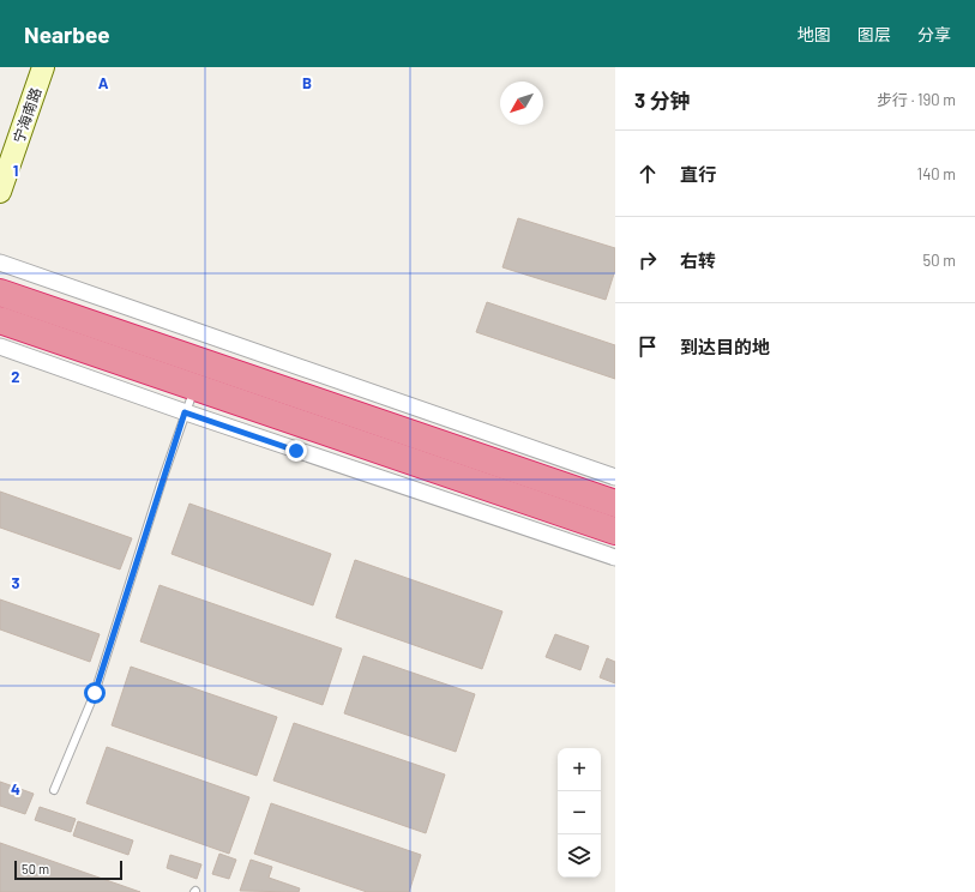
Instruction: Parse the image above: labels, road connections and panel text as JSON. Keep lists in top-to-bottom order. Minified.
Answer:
{"streets":{"street":["宁海南路"]},"scale_bar":"50 m","north":"bottom left","page":{"header":"Nearbee","nav":["地图","图层","分享"],"heading":["3 分钟","步行 · 190 m"],"list":[["直行","140 m"],["右转","50 m"],"到达目的地"],"map_buttons":["+","−"],"scale":"50 m"},"grid":{"columns":["A","B"],"rows":["1","2","3","4"]}}
